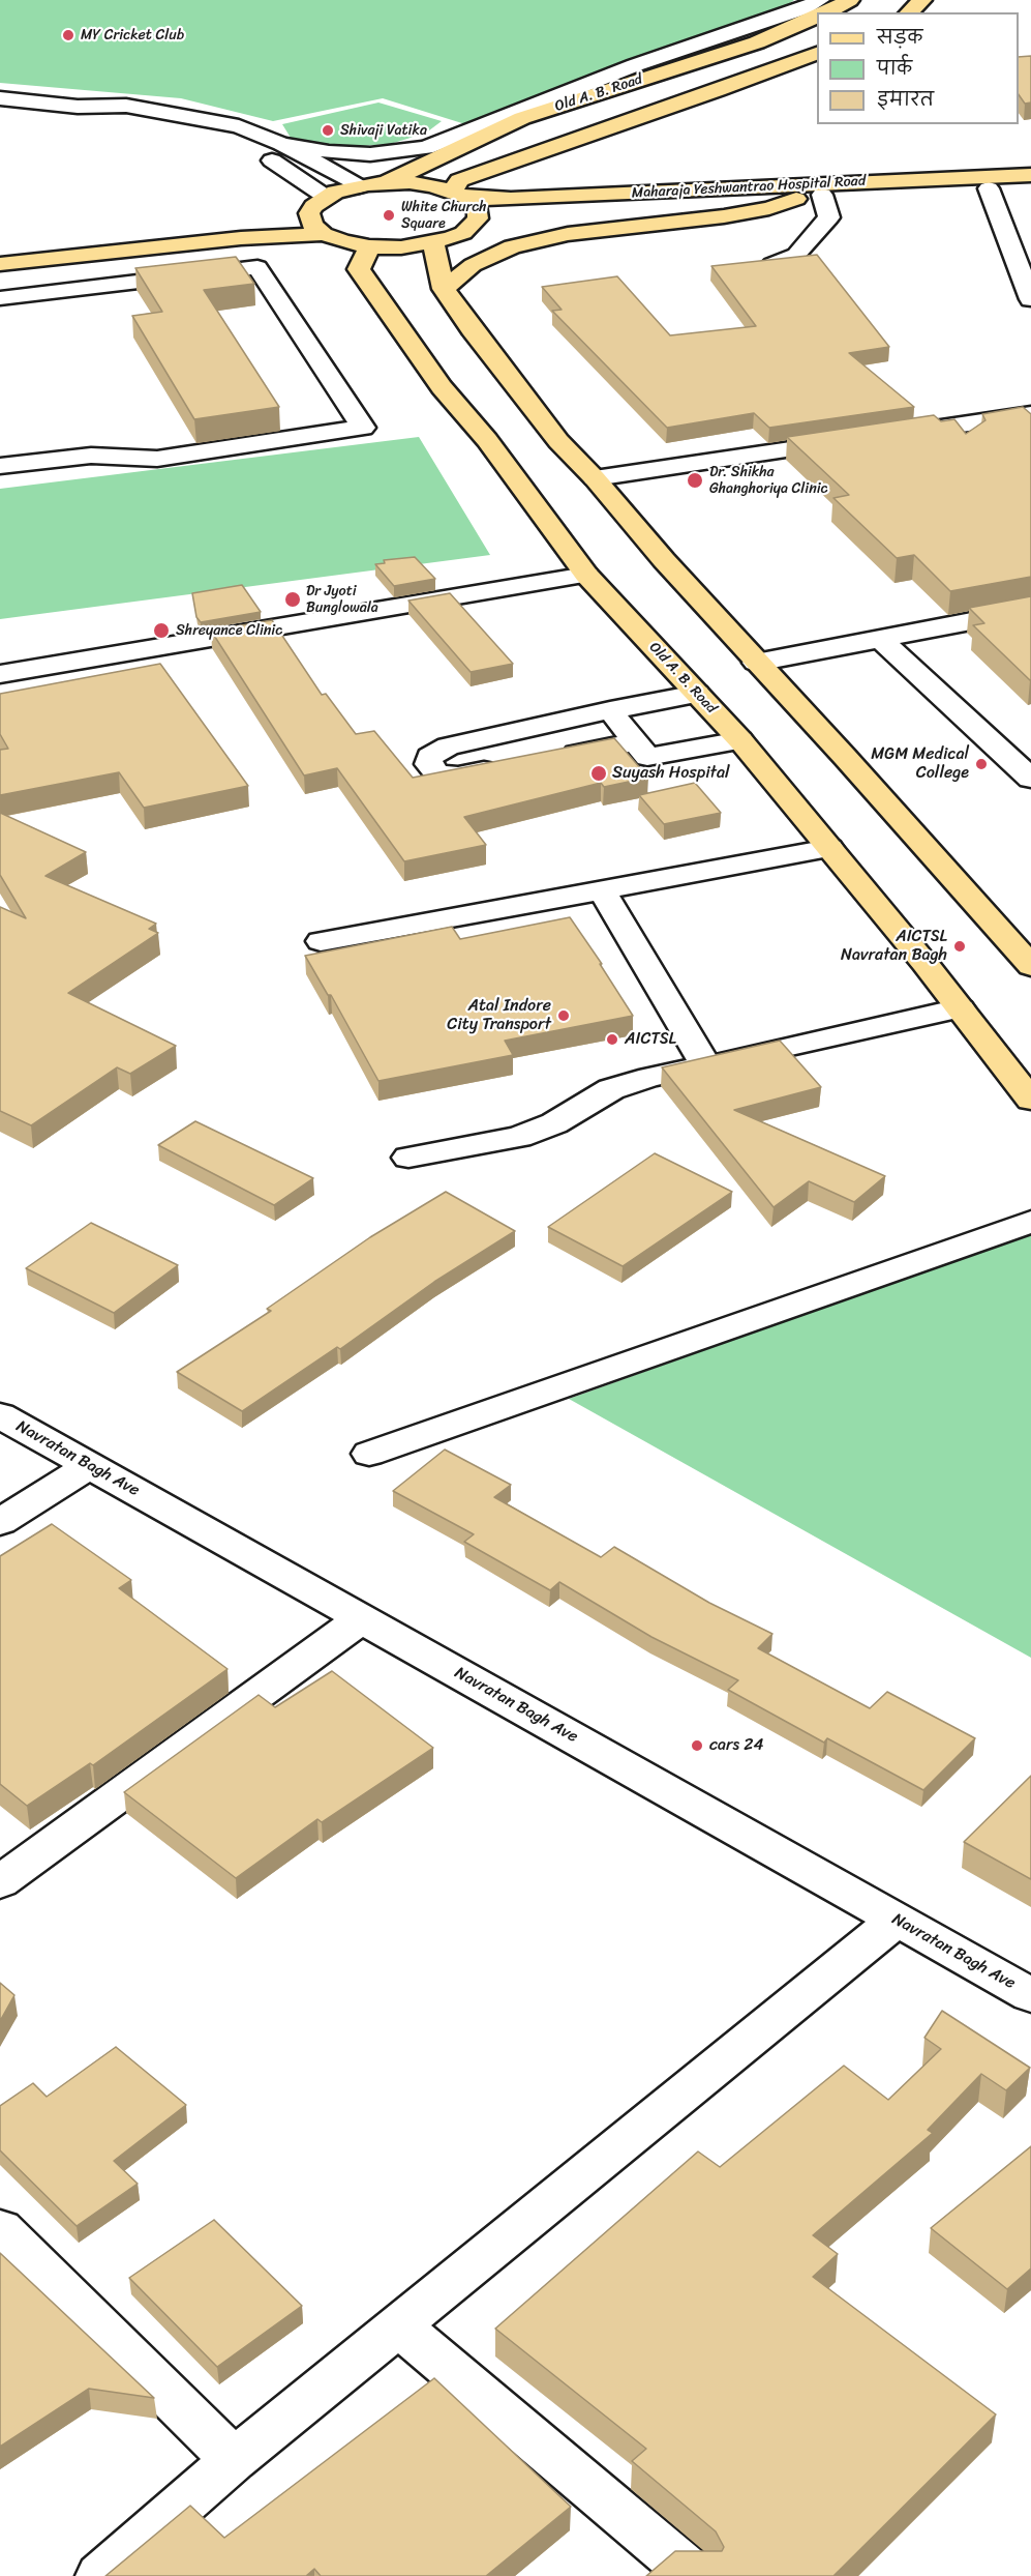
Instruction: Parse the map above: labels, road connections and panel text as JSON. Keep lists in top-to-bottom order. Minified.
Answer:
{"streets":{"main road":["Old A. B. Road","Maharaja Yeshwantrao Hospital Road"],"street":["Navratan Bagh Ave"]},"crossings":[["Old A. B. Road","Maharaja Yeshwantrao Hospital Road"]],"places":["MY Cricket Club","Shivaji Vatika","White Church Square","Dr. Shikha Ghanghoriya Clinic","Dr Jyoti Bunglowala","Shreyance Clinic","MGM Medical College","Suyash Hospital","AICTSL Navratan Bagh","Atal Indore City Transport","AICTSL","cars 24"],"legend":["सड़क","पार्क","इमारत"]}
